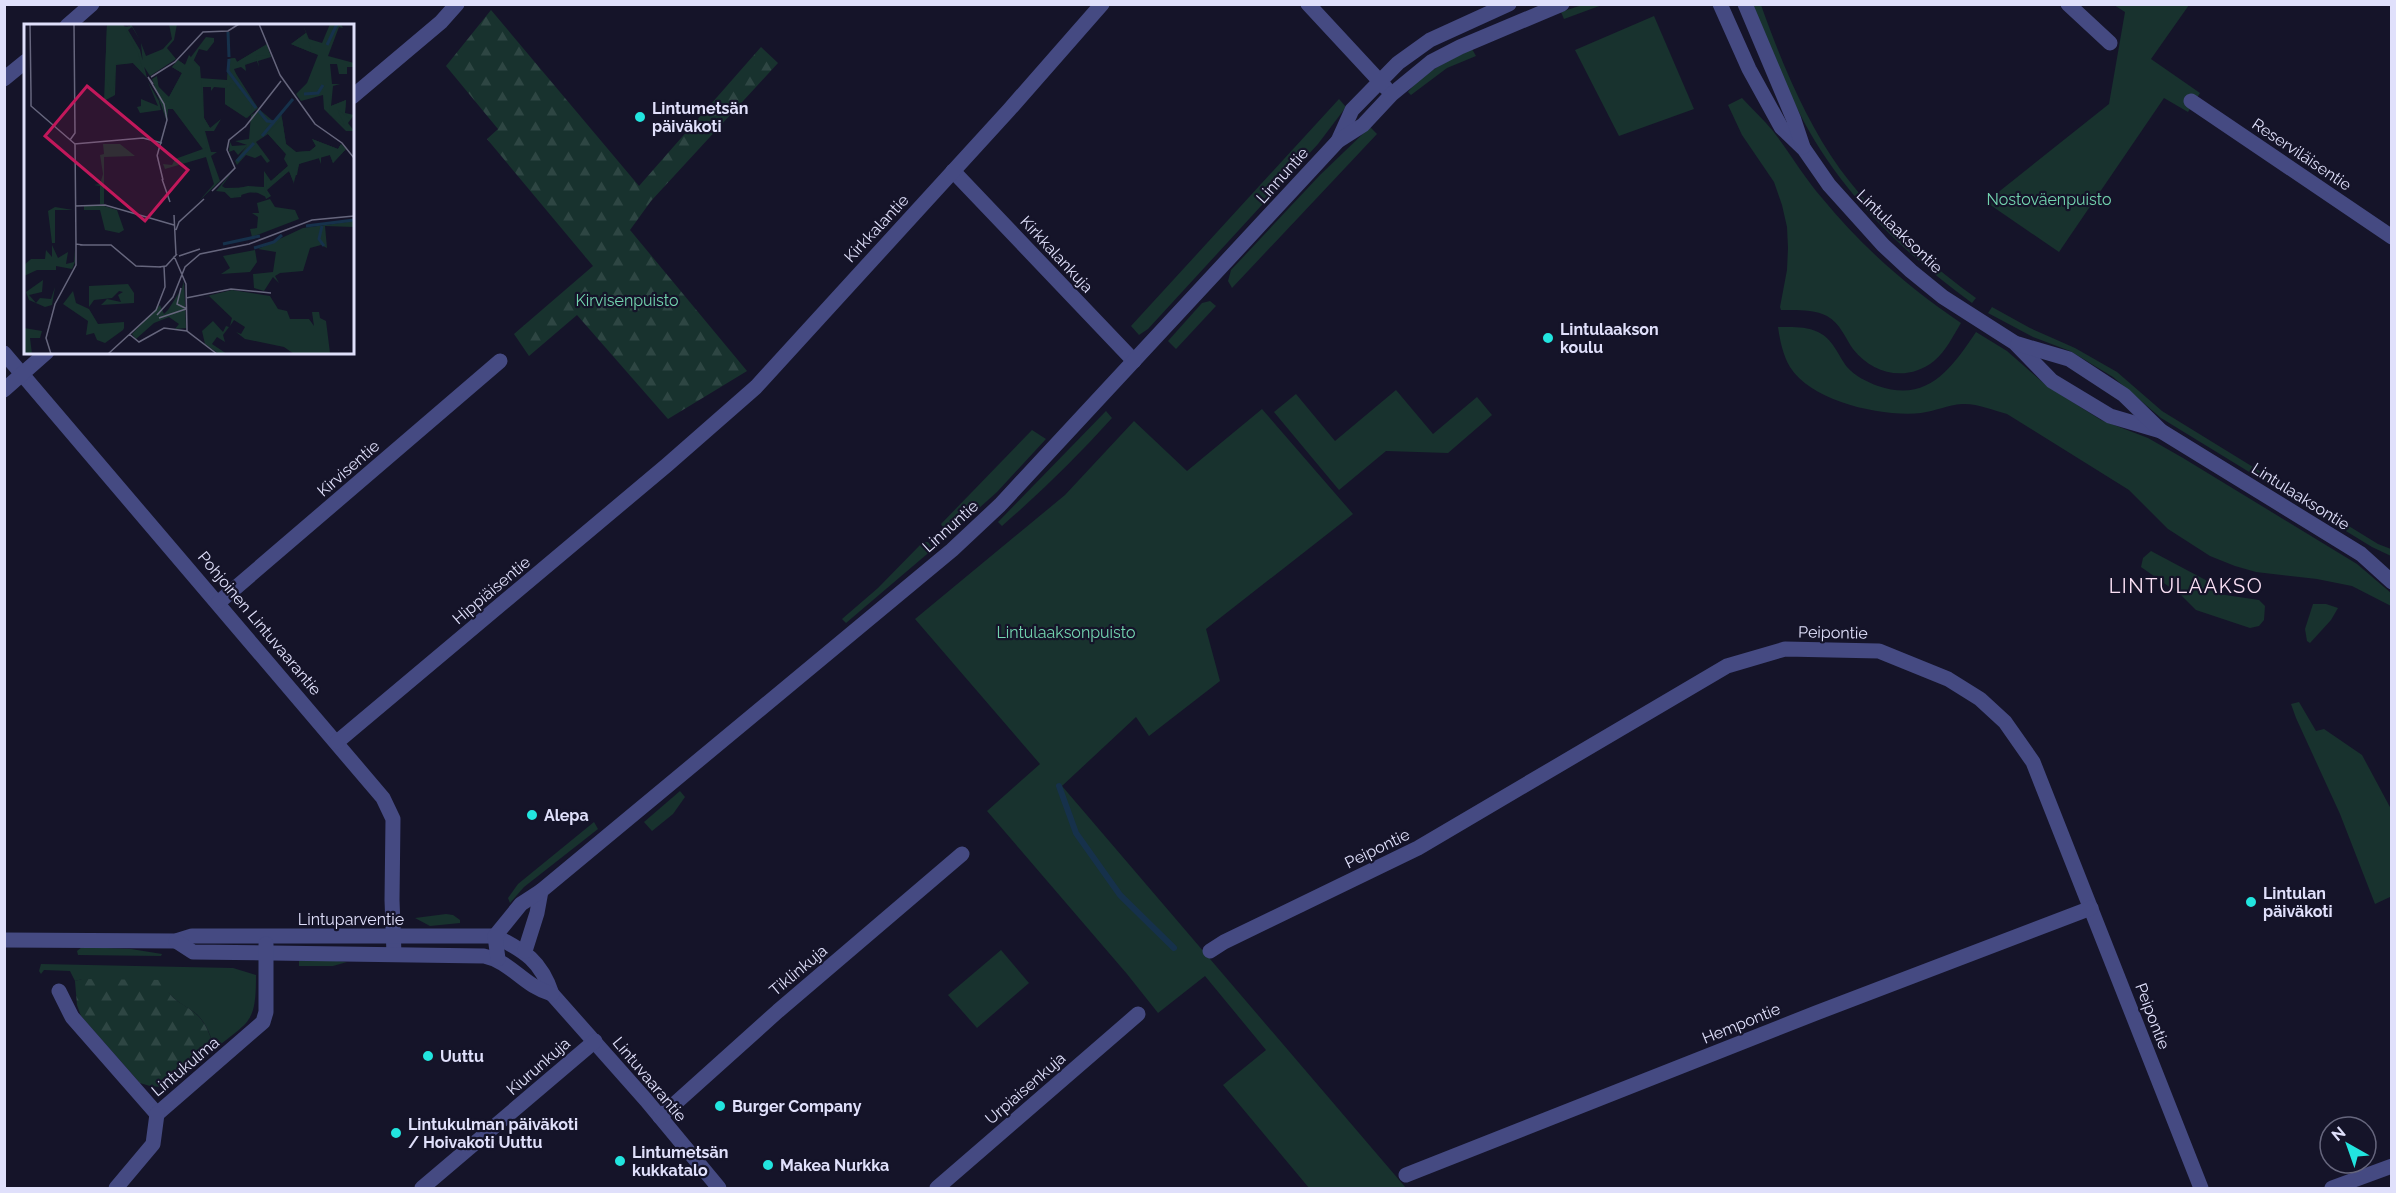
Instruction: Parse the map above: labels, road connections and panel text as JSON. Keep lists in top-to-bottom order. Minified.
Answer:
{"streets":{"street":["Reserviläisentie","Linnuntie","Kirkkalantie","Lintulaaksontie","Kirkkalankuja","Kirvisentie","Hippiäisentie","Pohjoinen Lintuvaarantie","Peipontie","Lintuparventie","Tiklinkuja","Hempontie","Lintukulma","Kiurunkuja","Lintuvaarantie","Urpiaisenkuja"]},"crossings":[["Linnuntie","Kirkkalankuja"],["Linnuntie","Lintuparventie"],["Kirkkalantie","Kirkkalankuja"],["Kirkkalantie","Hippiäisentie"],["Kirvisentie","Pohjoinen Lintuvaarantie"],["Hippiäisentie","Pohjoinen Lintuvaarantie"],["Pohjoinen Lintuvaarantie","Lintuparventie"],["Peipontie","Hempontie"],["Lintuparventie","Lintukulma"],["Lintuparventie","Lintuvaarantie"],["Tiklinkuja","Lintuvaarantie"],["Kiurunkuja","Lintuvaarantie"]],"districts":["LINTULAAKSO"],"parks":["Nostoväenpuisto","Kirvisenpuisto","Lintulaaksonpuisto"],"places":["Lintumetsän päiväkoti","Lintulaakson koulu","Alepa","Lintulan päiväkoti","Uuttu","Burger Company","Lintukulman päiväkoti / Hoivakoti Uuttu","Lintumetsän kukkatalo","Makea Nurkka"],"north":"top left"}
